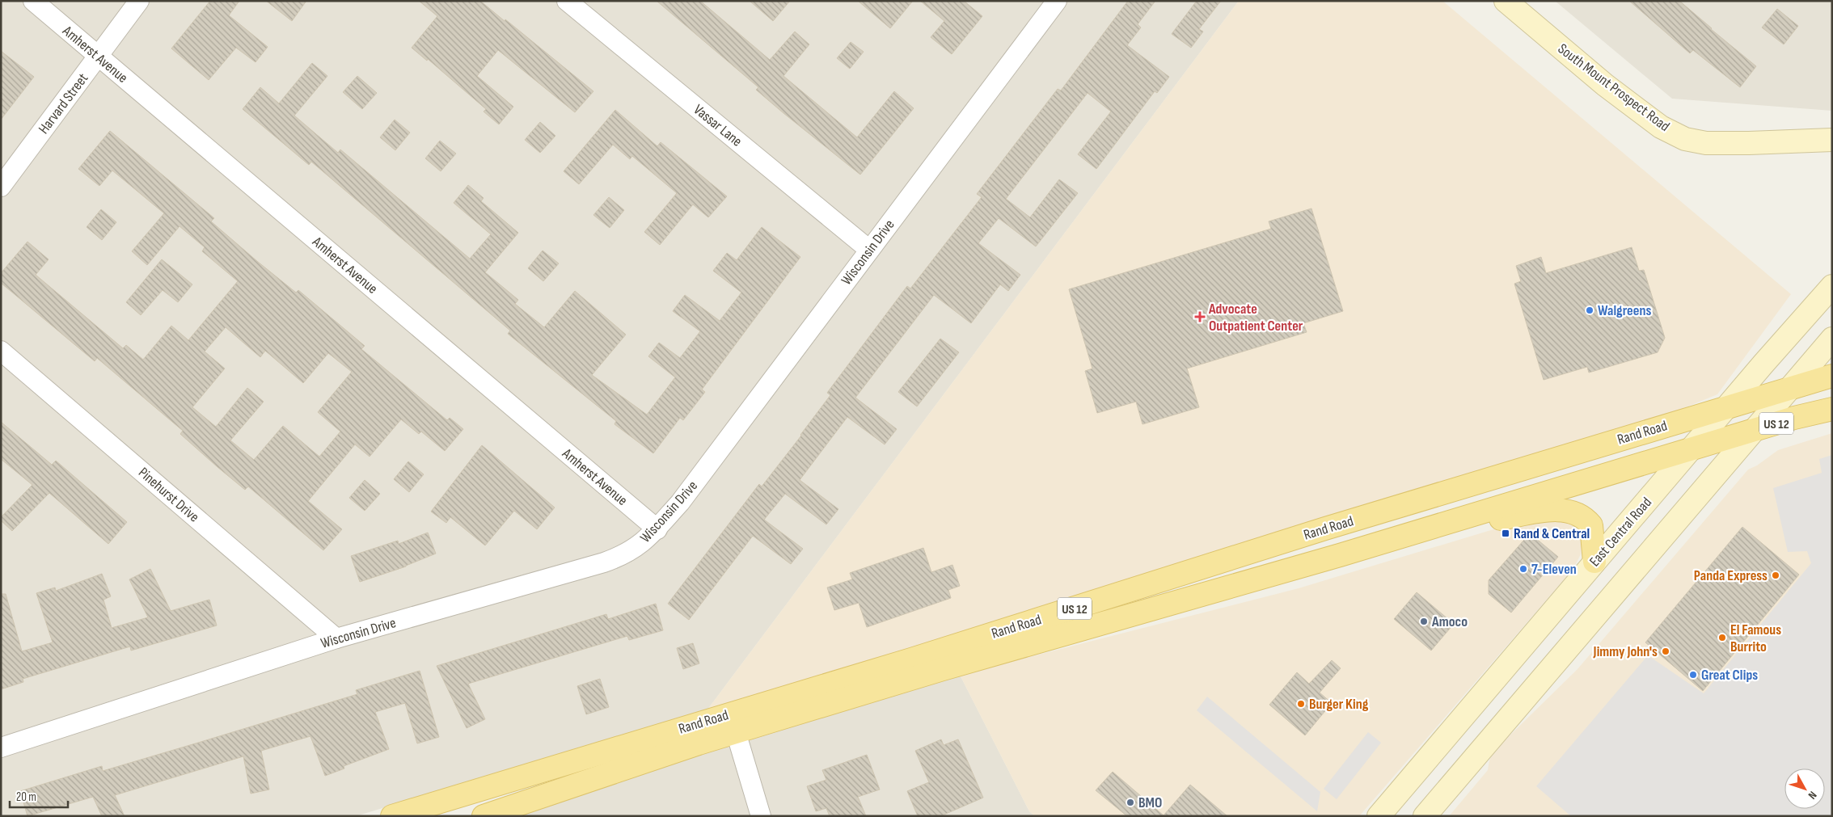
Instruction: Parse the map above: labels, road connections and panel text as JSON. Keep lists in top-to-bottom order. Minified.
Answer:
{"streets":{"main road":["South Mount Prospect Road","US 12","Rand Road","East Central Road"],"street":["Amherst Avenue","Harvard Street","Vassar Lane","Wisconsin Drive","Pinehurst Drive"]},"crossings":[["Amherst Avenue","Harvard Street"],["Amherst Avenue","Wisconsin Drive"],["Vassar Lane","Wisconsin Drive"],["Wisconsin Drive","Pinehurst Drive"],["US 12","Rand Road"],["Rand Road","East Central Road"]],"places":{"other":["Walgreens","7-Eleven","Panda Express","Amoco","El Famous Burrito","Jimmy John's","Great Clips","Burger King","BMO"],"health":["Advocate Outpatient Center"],"transit":["Rand & Central"]},"scale_bar":"20 m","north":"bottom right"}
